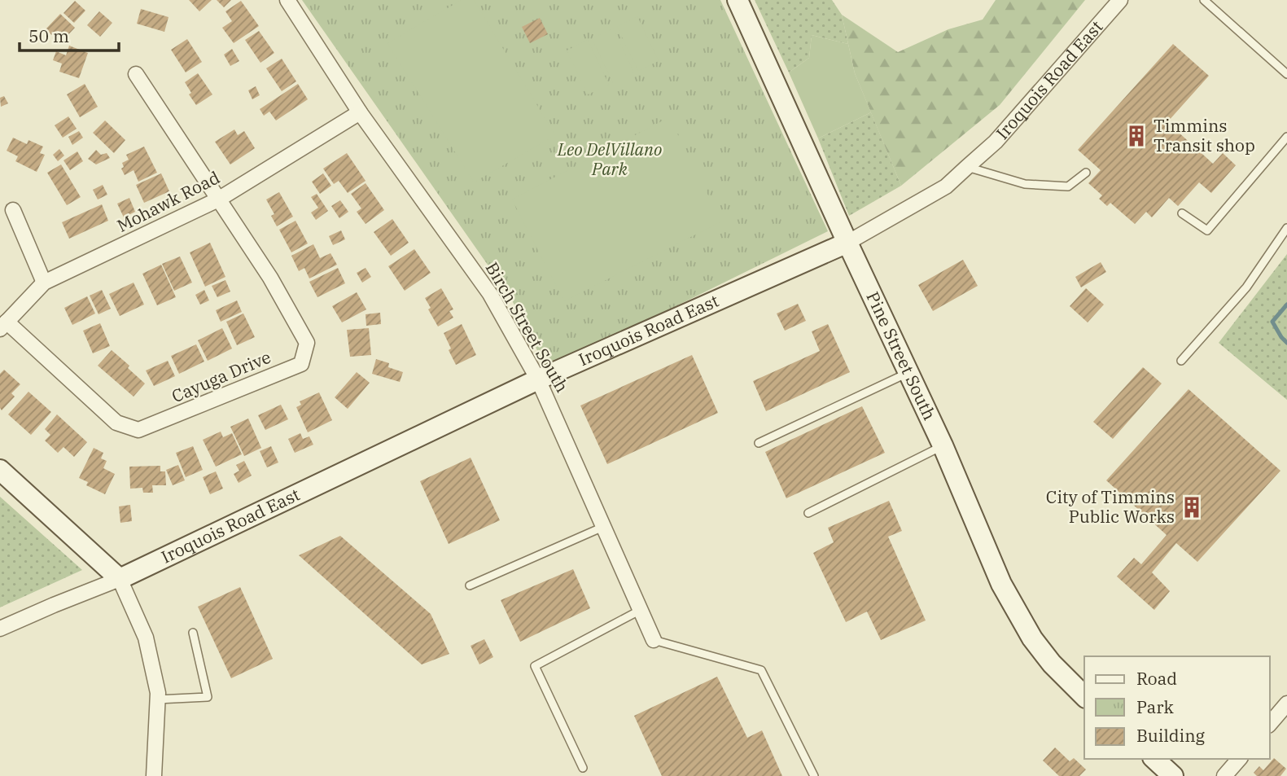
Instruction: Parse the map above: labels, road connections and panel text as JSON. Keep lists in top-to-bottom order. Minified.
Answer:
{"streets":{"street":["Iroquois Road East","Mohawk Road","Birch Street South","Pine Street South","Cayuga Drive"]},"crossings":[["Iroquois Road East","Birch Street South"],["Iroquois Road East","Pine Street South"],["Mohawk Road","Birch Street South"],["Mohawk Road","Cayuga Drive"]],"parks":["Leo DelVillano Park"],"places":{"building":["Timmins Transit shop","City of Timmins Public Works"]},"legend":["Road","Park","Building"],"scale_bar":"50 m"}
